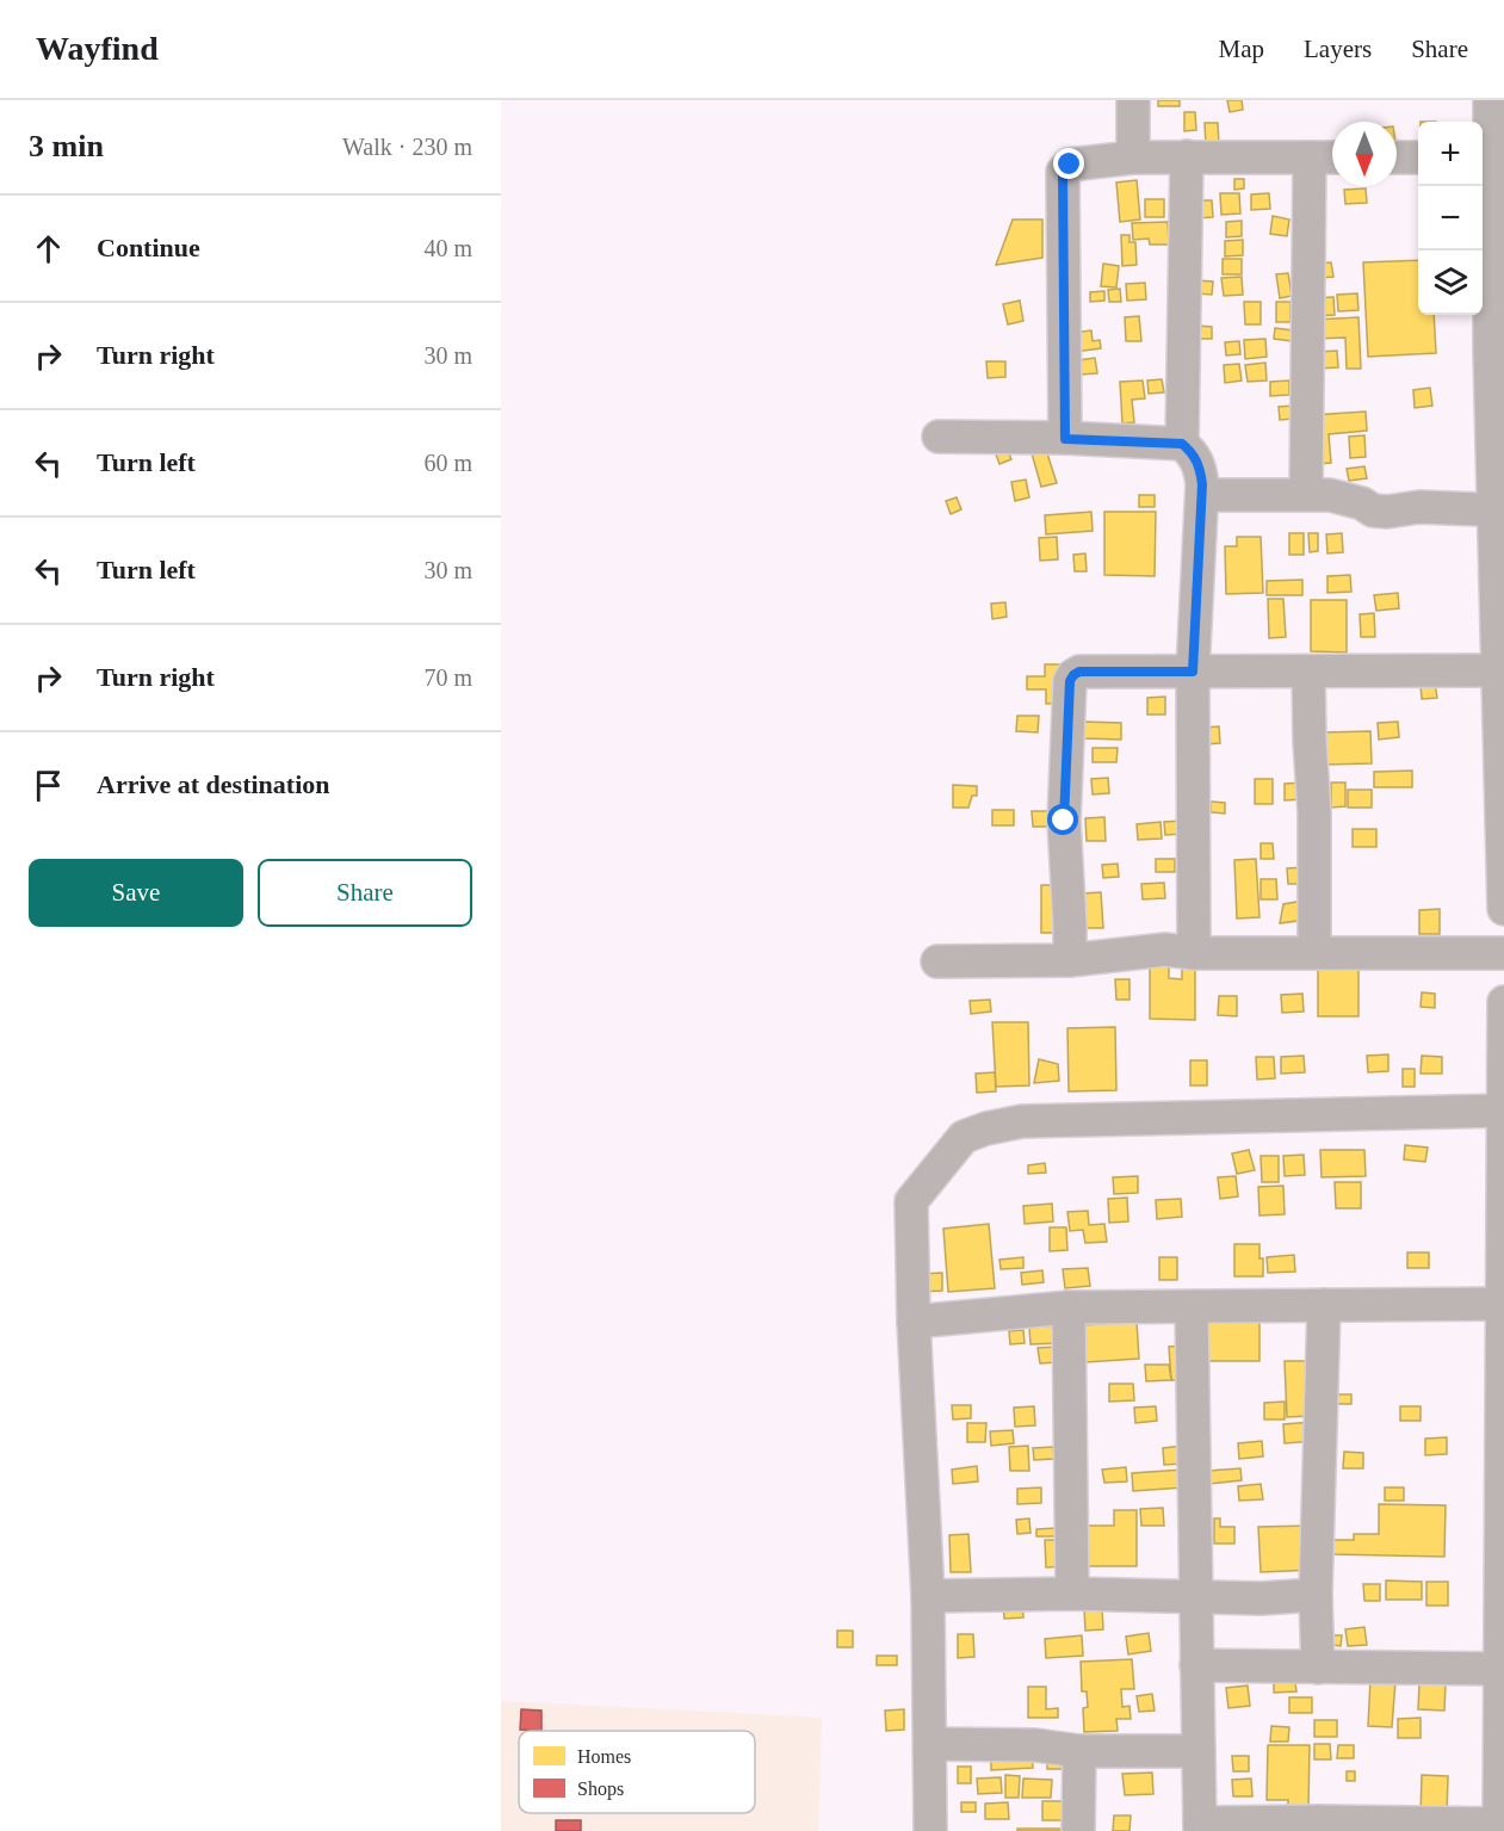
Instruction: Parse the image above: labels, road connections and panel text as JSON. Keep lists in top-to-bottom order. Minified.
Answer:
{"legend":["Homes","Shops"],"north":"bottom","page":{"header":"Wayfind","nav":["Map","Layers","Share"],"heading":["3 min","Walk · 230 m"],"map_buttons":["+","−"],"list":[["Continue","40 m"],["Turn right","30 m"],["Turn left","60 m"],["Turn left","30 m"],["Turn right","70 m"],"Arrive at destination"],"buttons":["Save","Share"]}}
